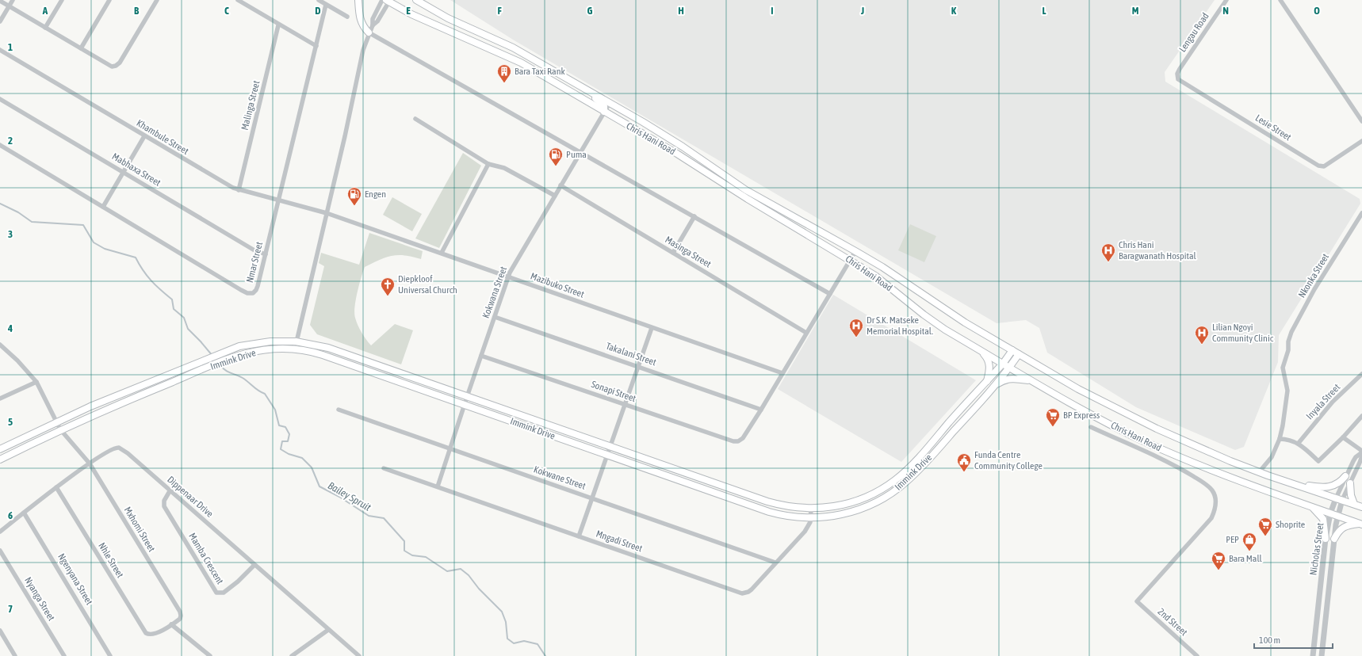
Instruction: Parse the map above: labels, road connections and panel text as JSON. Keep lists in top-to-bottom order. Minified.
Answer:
{"streets":{"main road":["Chris Hani Road","Immink Drive"],"street":["Lengau Road","Malinga Street","Lesie Street","Khambule Street","Mabhaxa Street","Masinga Street","Nmar Street","Nkonka Street","Mazibuko Street","Kokwana Street","Takalani Street","Sonapi Street","Inyala Street","Kokwane Street","Dippenaar Drive","Mxhomi Street","Mngadi Street","Nicholas Street","Mamba Crescent","Nhle Street","Ngenyana Street","Nyanga Street","2nd Street"]},"crossings":[["Lengau Road","Lesie Street"],["Malinga Street","Khambule Street"],["Khambule Street","Nmar Street"],["Khambule Street","Mazibuko Street"],["Chris Hani Road","Nkonka Street"],["Chris Hani Road","Kokwana Street"],["Chris Hani Road","Immink Drive"],["Chris Hani Road","Nicholas Street"],["Mabhaxa Street","Nmar Street"],["Masinga Street","Kokwana Street"],["Mazibuko Street","Kokwana Street"],["Kokwana Street","Takalani Street"],["Kokwana Street","Immink Drive"],["Kokwana Street","Sonapi Street"],["Kokwana Street","Kokwane Street"],["Kokwana Street","Mngadi Street"],["Takalani Street","Sonapi Street"],["Immink Drive","Mxhomi Street"],["Immink Drive","Mngadi Street"],["Kokwane Street","Mngadi Street"],["Dippenaar Drive","Mxhomi Street"],["Dippenaar Drive","Mamba Crescent"],["Dippenaar Drive","Nhle Street"],["Dippenaar Drive","Ngenyana Street"],["Mxhomi Street","Nhle Street"]],"water":["Bailey Spruit"],"places":{"building":["Bara Taxi Rank"],"fuel station":["Puma","Engen"],"hospital":["Chris Hani Baragwanath Hospital","Dr S.K. Matseke Memorial Hospital.","Lilian Ngoyi Community Clinic"],"church":["Diepkloof Universal Church"],"supermarket":["BP Express","Shoprite","Bara Mall"],"public building":["Funda Centre Community College"],"shop":["PEP"]},"scale_bar":"100 m","grid":{"columns":["A","B","C","D","E","F","G","H","I","J","K","L","M","N","O"],"rows":["1","2","3","4","5","6","7"]}}
